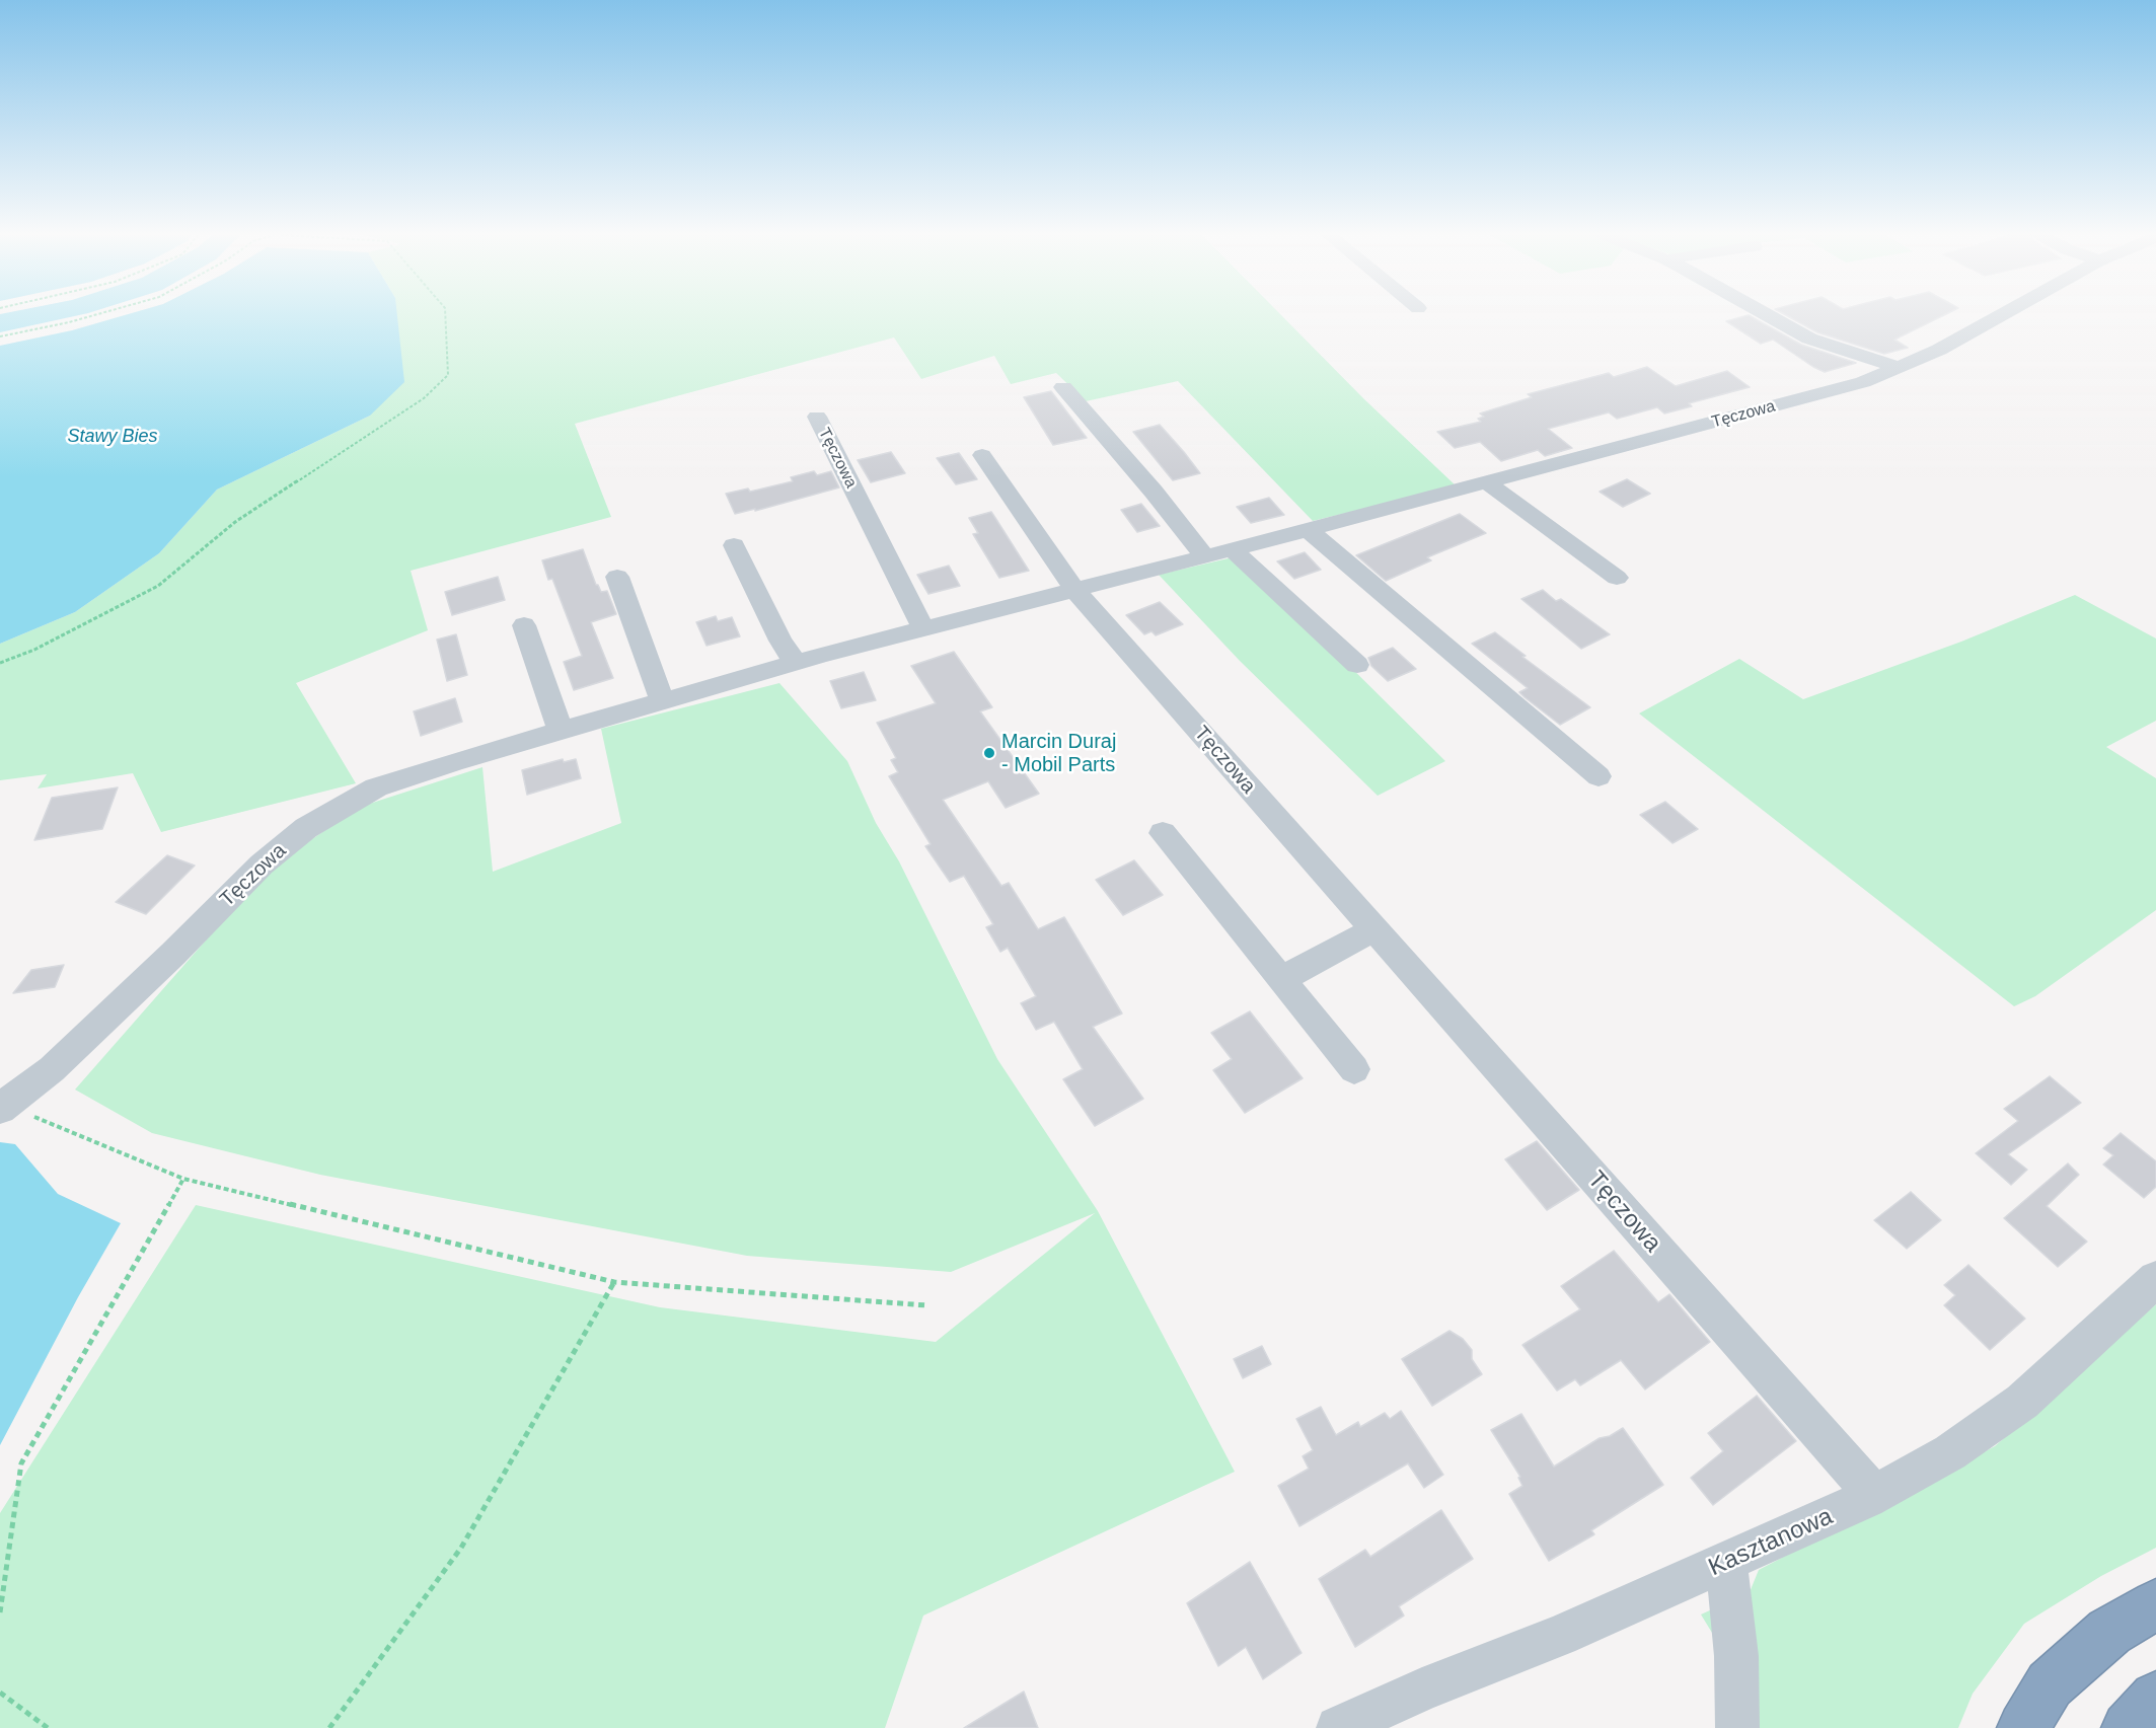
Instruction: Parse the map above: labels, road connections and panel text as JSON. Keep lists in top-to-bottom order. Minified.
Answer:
{"streets":{"street":["Tęczowa","Kasztanowa"]},"crossings":[["Tęczowa","Kasztanowa"]],"water":["Stawy Bies"],"places":["Marcin Duraj - Mobil Parts"]}
